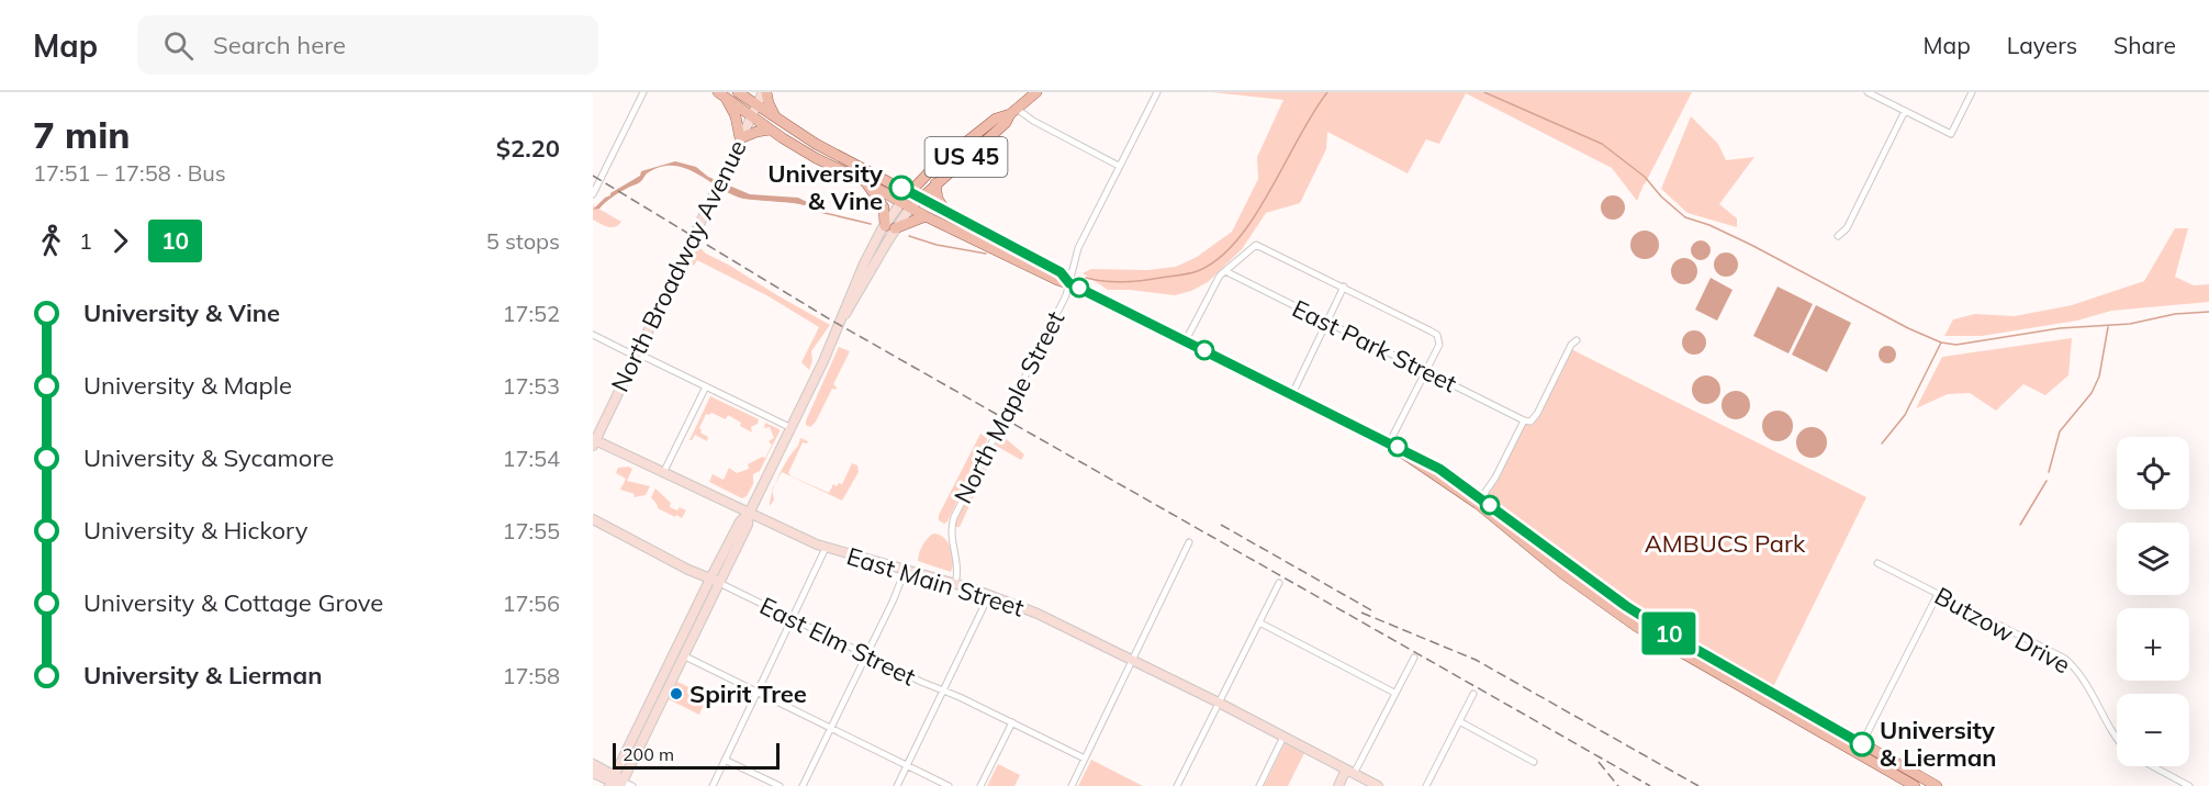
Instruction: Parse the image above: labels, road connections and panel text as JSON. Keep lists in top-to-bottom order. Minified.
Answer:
{"streets":{"main road":["US 45","North Broadway Avenue","East Main Street","East Elm Street"],"street":["East Park Street","North Maple Street","Butzow Drive"]},"crossings":[["US 45","North Broadway Avenue"],["North Broadway Avenue","East Main Street"],["North Maple Street","East Main Street"]],"parks":["AMBUCS Park"],"places":["University & Vine","Spirit Tree","University & Lierman"],"lines":["bus line 10"],"scale_bar":"200 m","page":{"header":"Map","search":"Search here","nav":["Map","Layers","Share"],"heading":["7 min","17:51 – 17:58 · Bus","$2.20"],"on_map":"10","legs":["1","10","5 stops"],"list":[{"name":"University & Vine","value":"17:52"},{"name":"University & Maple","value":"17:53"},{"name":"University & Sycamore","value":"17:54"},{"name":"University & Hickory","value":"17:55"},{"name":"University & Cottage Grove","value":"17:56"},{"name":"University & Lierman","value":"17:58"}],"map_buttons":["+","−"],"scale":"200 m"}}
